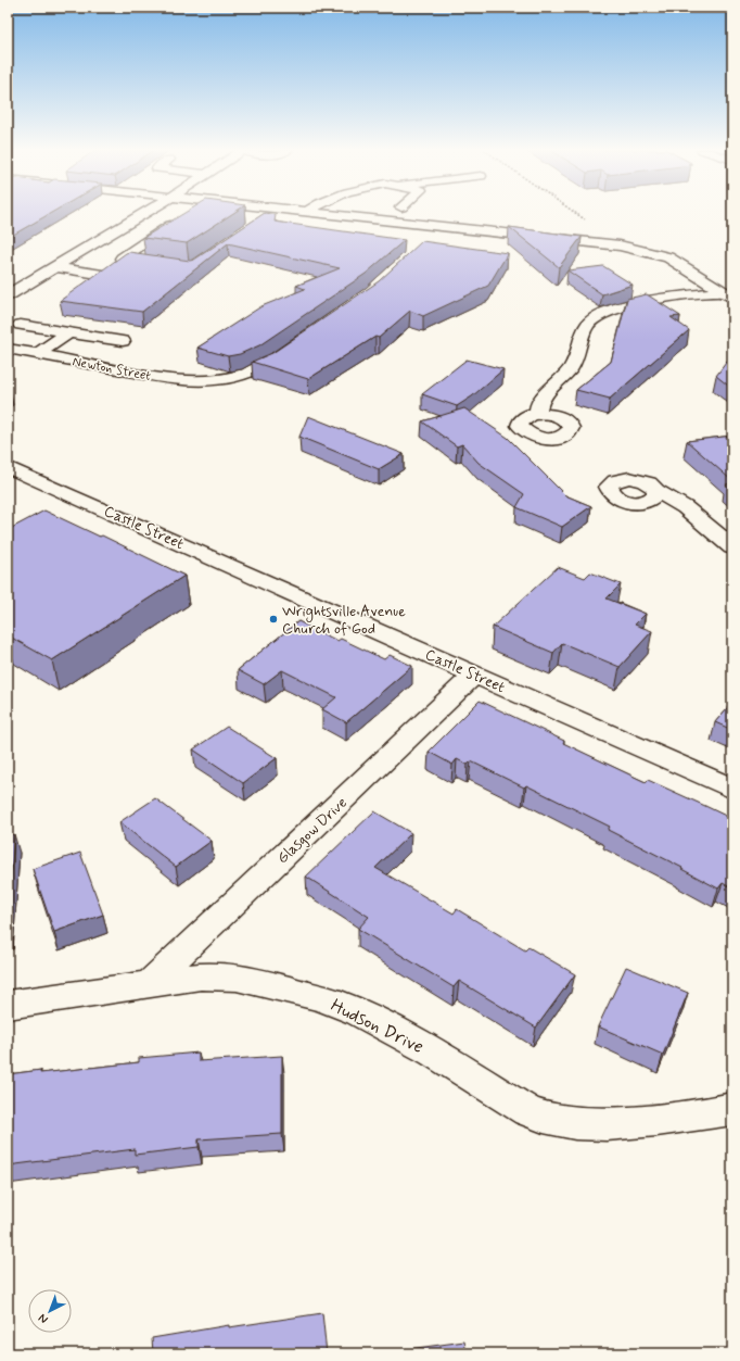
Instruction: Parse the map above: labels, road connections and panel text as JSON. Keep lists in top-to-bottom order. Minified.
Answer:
{"streets":{"street":["Newton Street","Castle Street","Glasgow Drive","Hudson Drive"]},"crossings":[["Castle Street","Glasgow Drive"],["Glasgow Drive","Hudson Drive"]],"places":["Wrightsville Avenue Church of God"],"north":"bottom left"}
